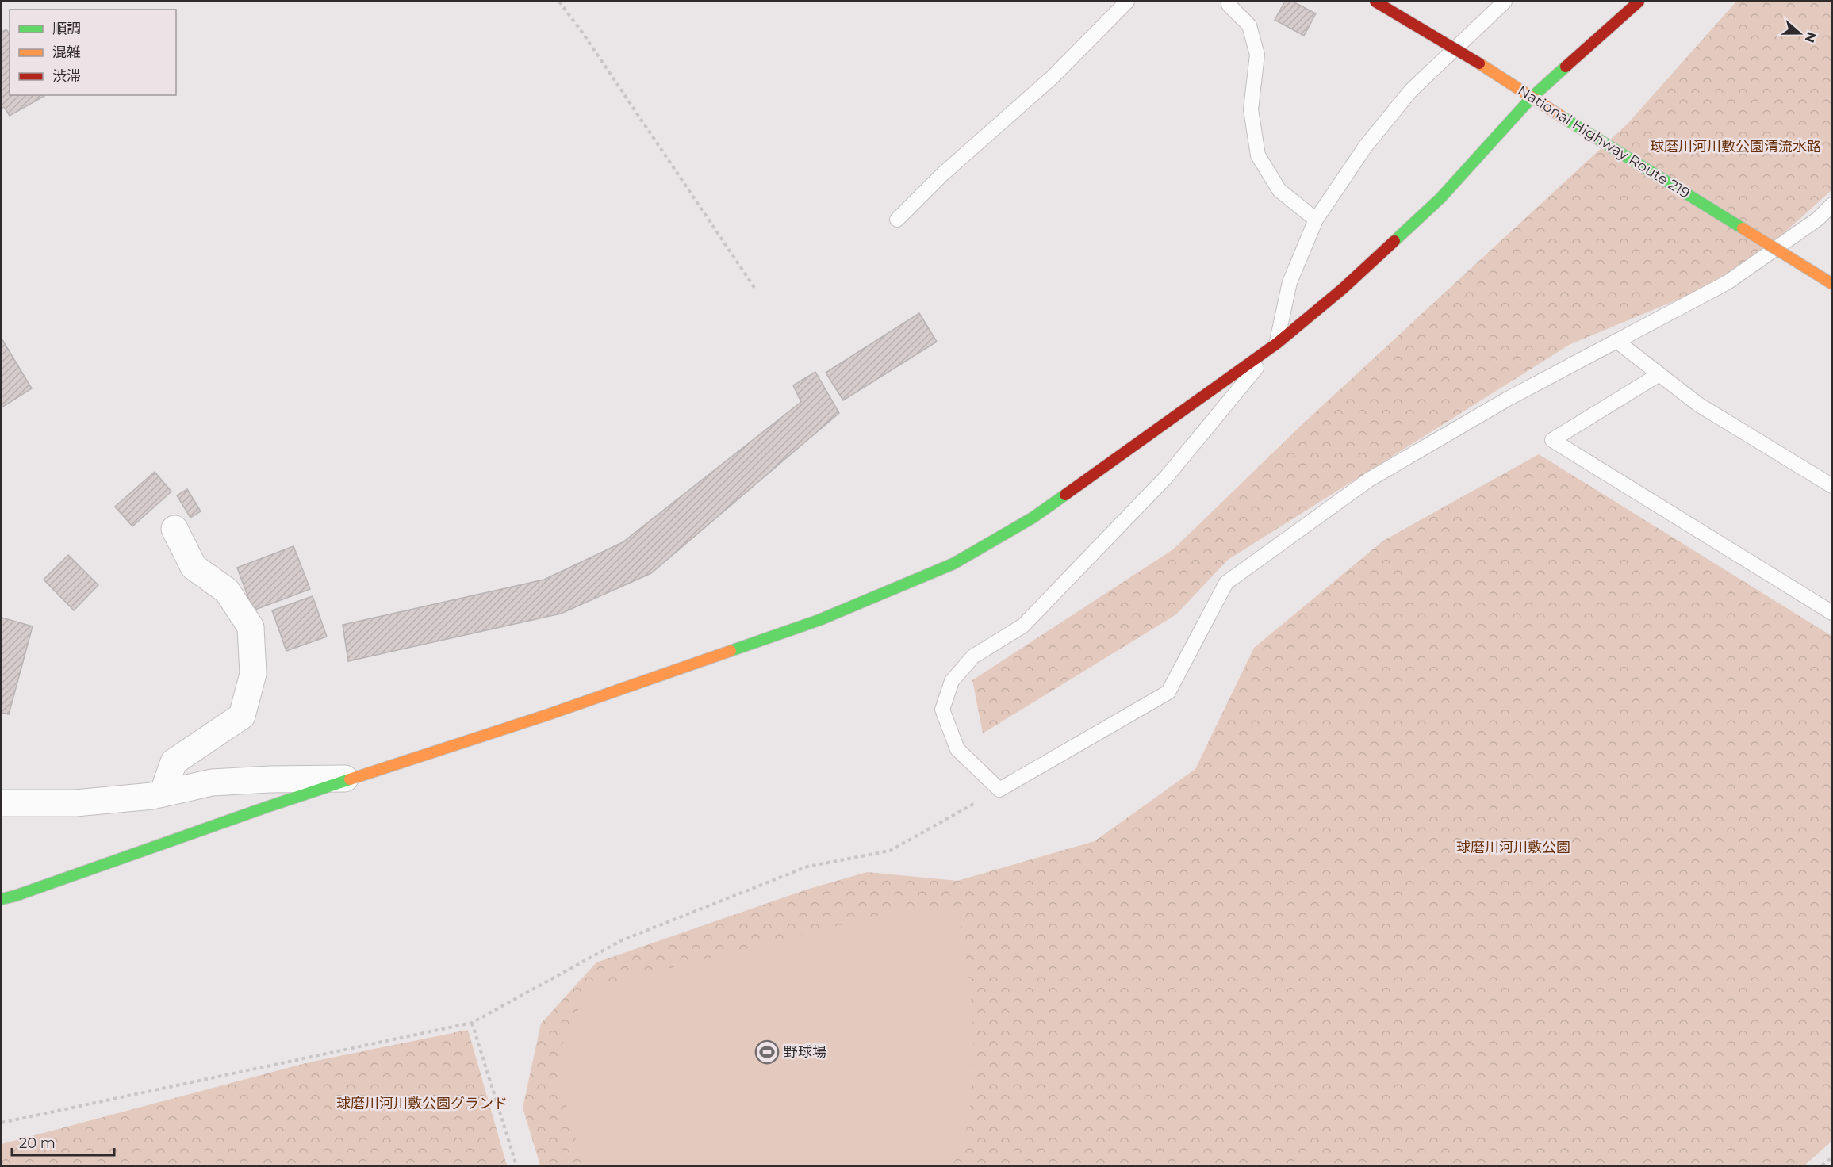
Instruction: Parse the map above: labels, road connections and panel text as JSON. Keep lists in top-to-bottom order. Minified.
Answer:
{"streets":{"main road":["National Highway Route 219"]},"parks":["球磨川河川敷公園清流水路","球磨川河川敷公園","球磨川河川敷公園グランド"],"places":{"sports":["野球場"]},"legend":["順調","混雑","渋滞"],"scale_bar":"20 m","north":"right"}
